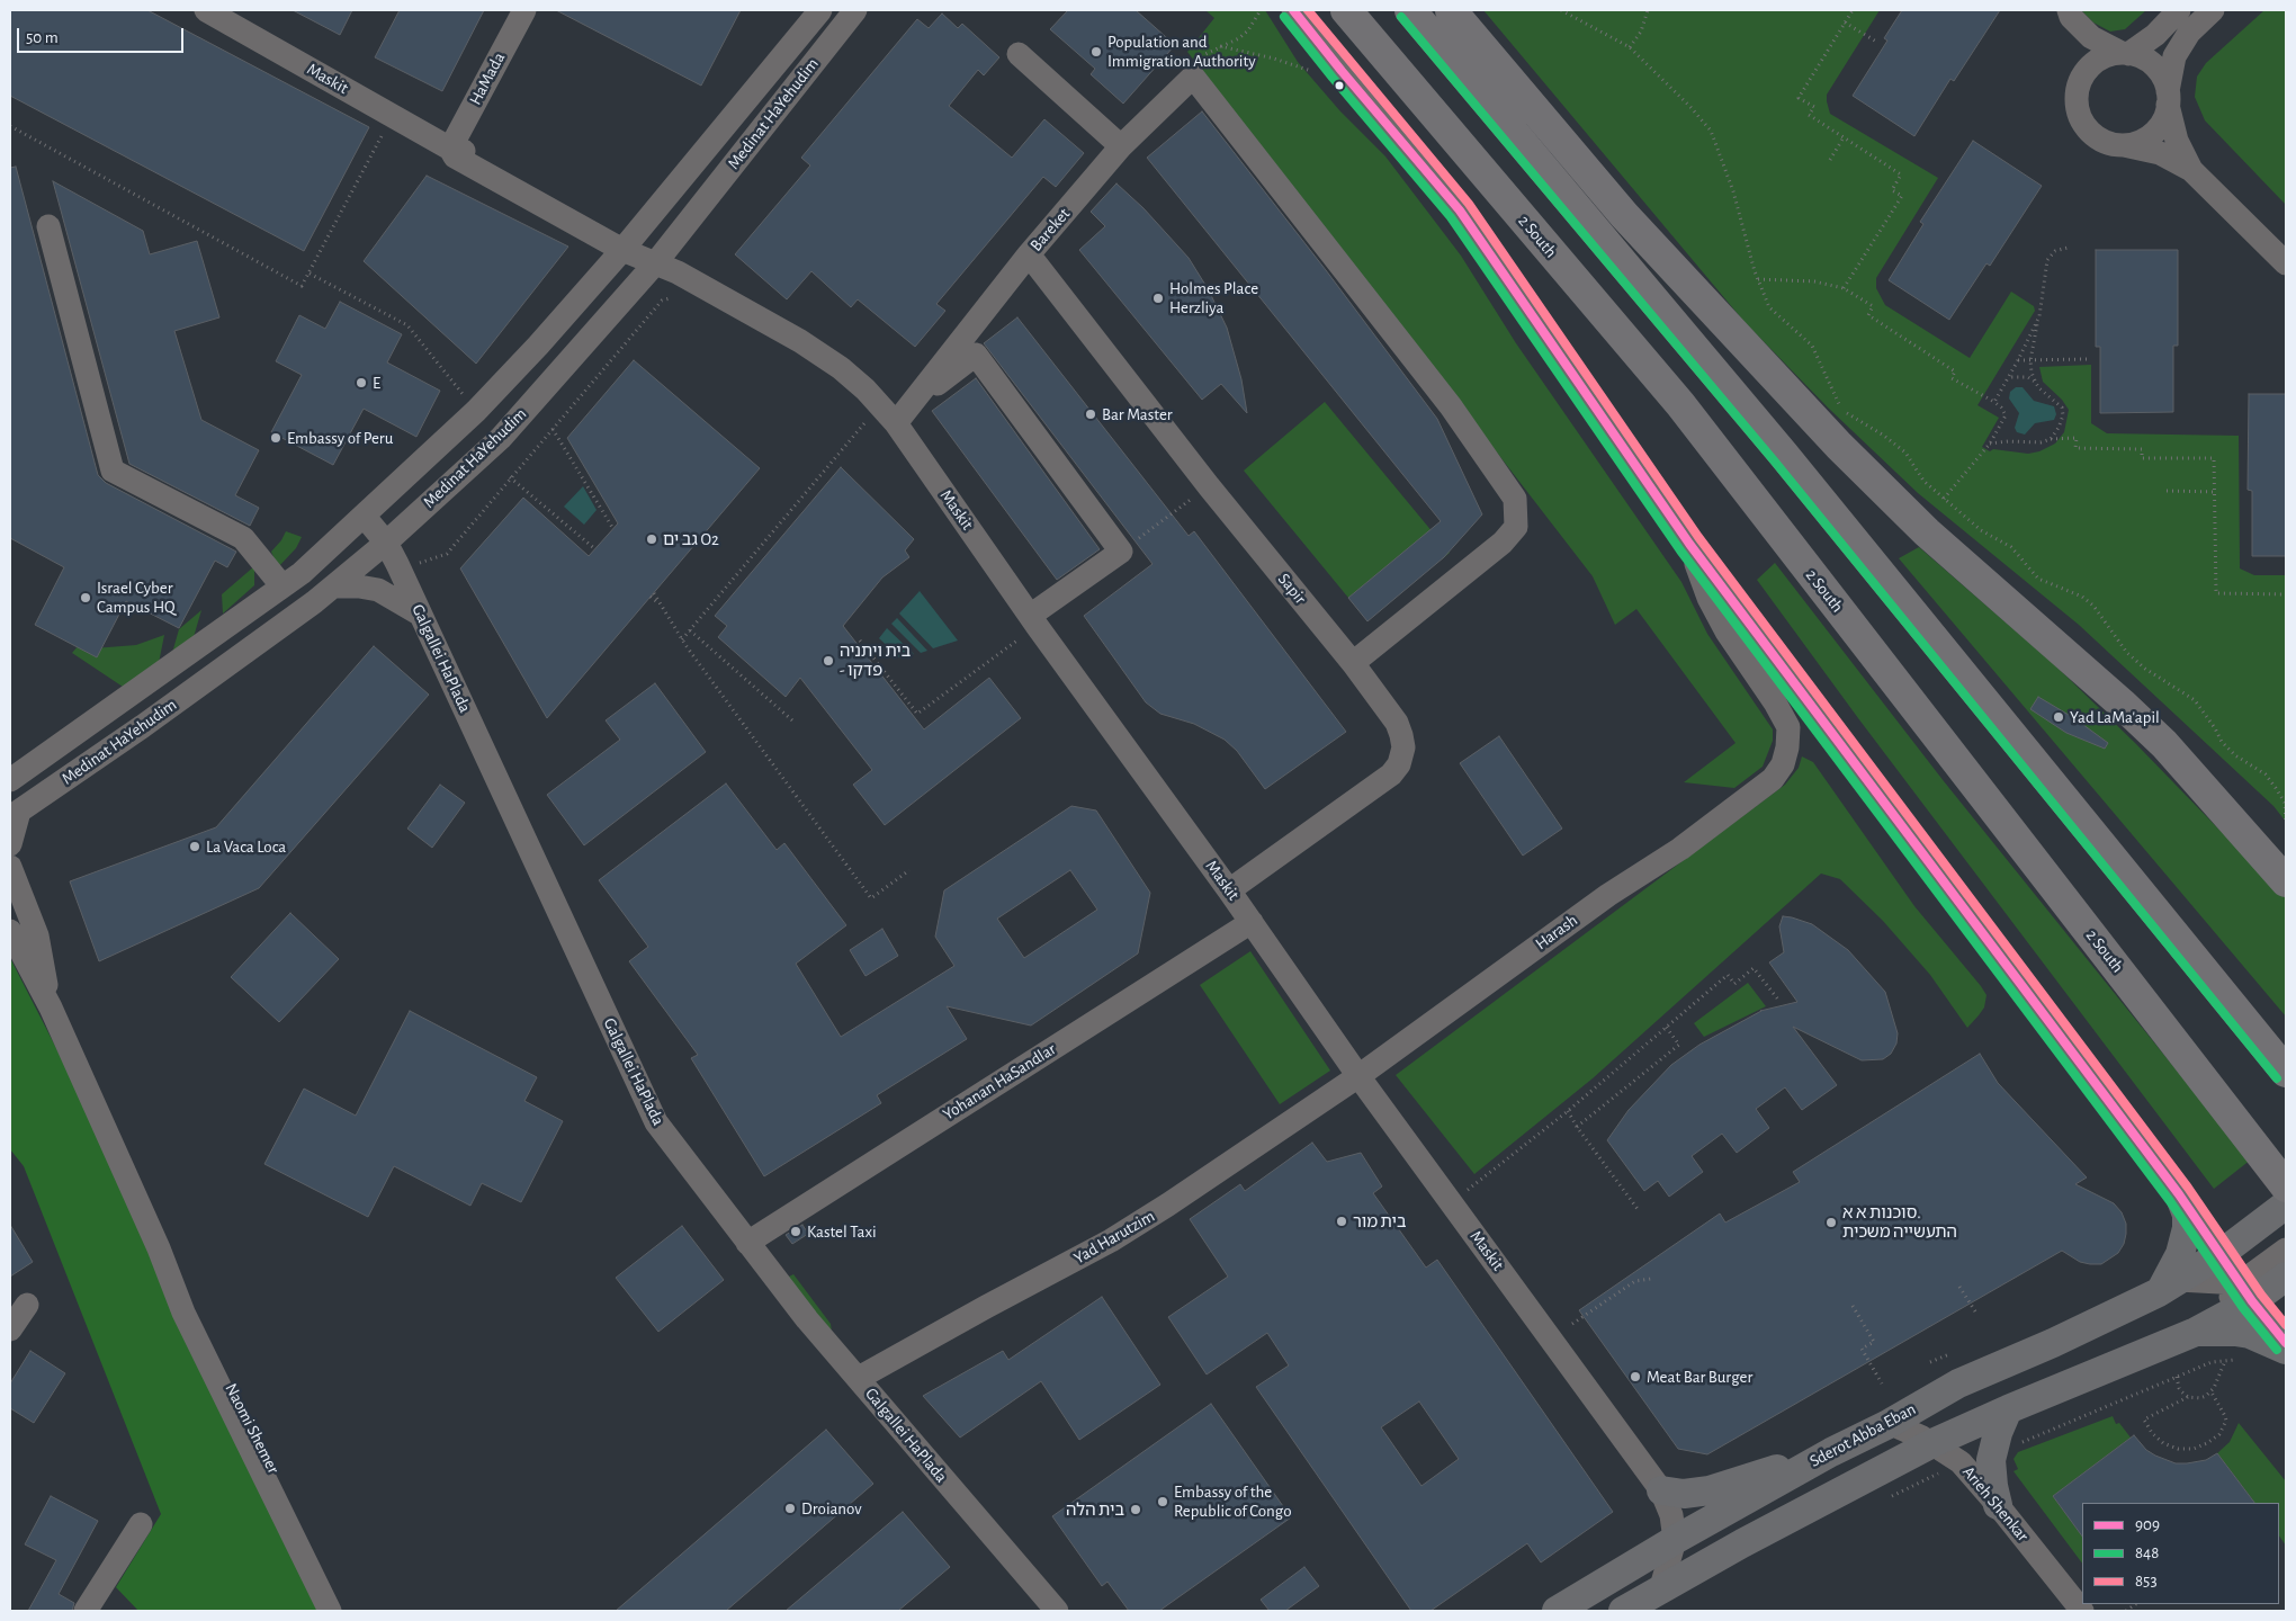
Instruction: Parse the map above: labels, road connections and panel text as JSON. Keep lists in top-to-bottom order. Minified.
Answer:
{"streets":{"highway":["2 South"],"main road":["Sderot Abba Eban"],"street":["Maskit","HaMada","Medinat HaYehudim","Bareket","Sapir","Galgallei HaPlada","Harash","Yohanan HaSandlar","Yad Harutzim","Naomi Shemer","Arieh Shenkar"]},"crossings":[["Maskit","HaMada"],["Maskit","Medinat HaYehudim"],["Maskit","Bareket"],["Maskit","Sapir"],["Maskit","Harash"],["Maskit","Yohanan HaSandlar"],["Maskit","Yad Harutzim"],["Maskit","Sderot Abba Eban"],["Medinat HaYehudim","Galgallei HaPlada"],["Bareket","Sapir"],["Galgallei HaPlada","Yohanan HaSandlar"],["Galgallei HaPlada","Yad Harutzim"],["Harash","Yad Harutzim"],["Sderot Abba Eban","Arieh Shenkar"]],"places":["Population and Immigration Authority","Holmes Place Herzliya","E","Bar Master","Embassy of Peru","גב ים O2","Israel Cyber Campus HQ","בית ויתניה - פדקו","Yad LaMa'apil","La Vaca Loca","בית מור","סוכנות א א. התעשייה משכית","Kastel Taxi","Meat Bar Burger","Embassy of the Republic of Congo","Droianov","בית הלה"],"lines":["transit line 909","transit line 853","transit line 848"],"legend":["909","848","853"],"scale_bar":"50 m"}
